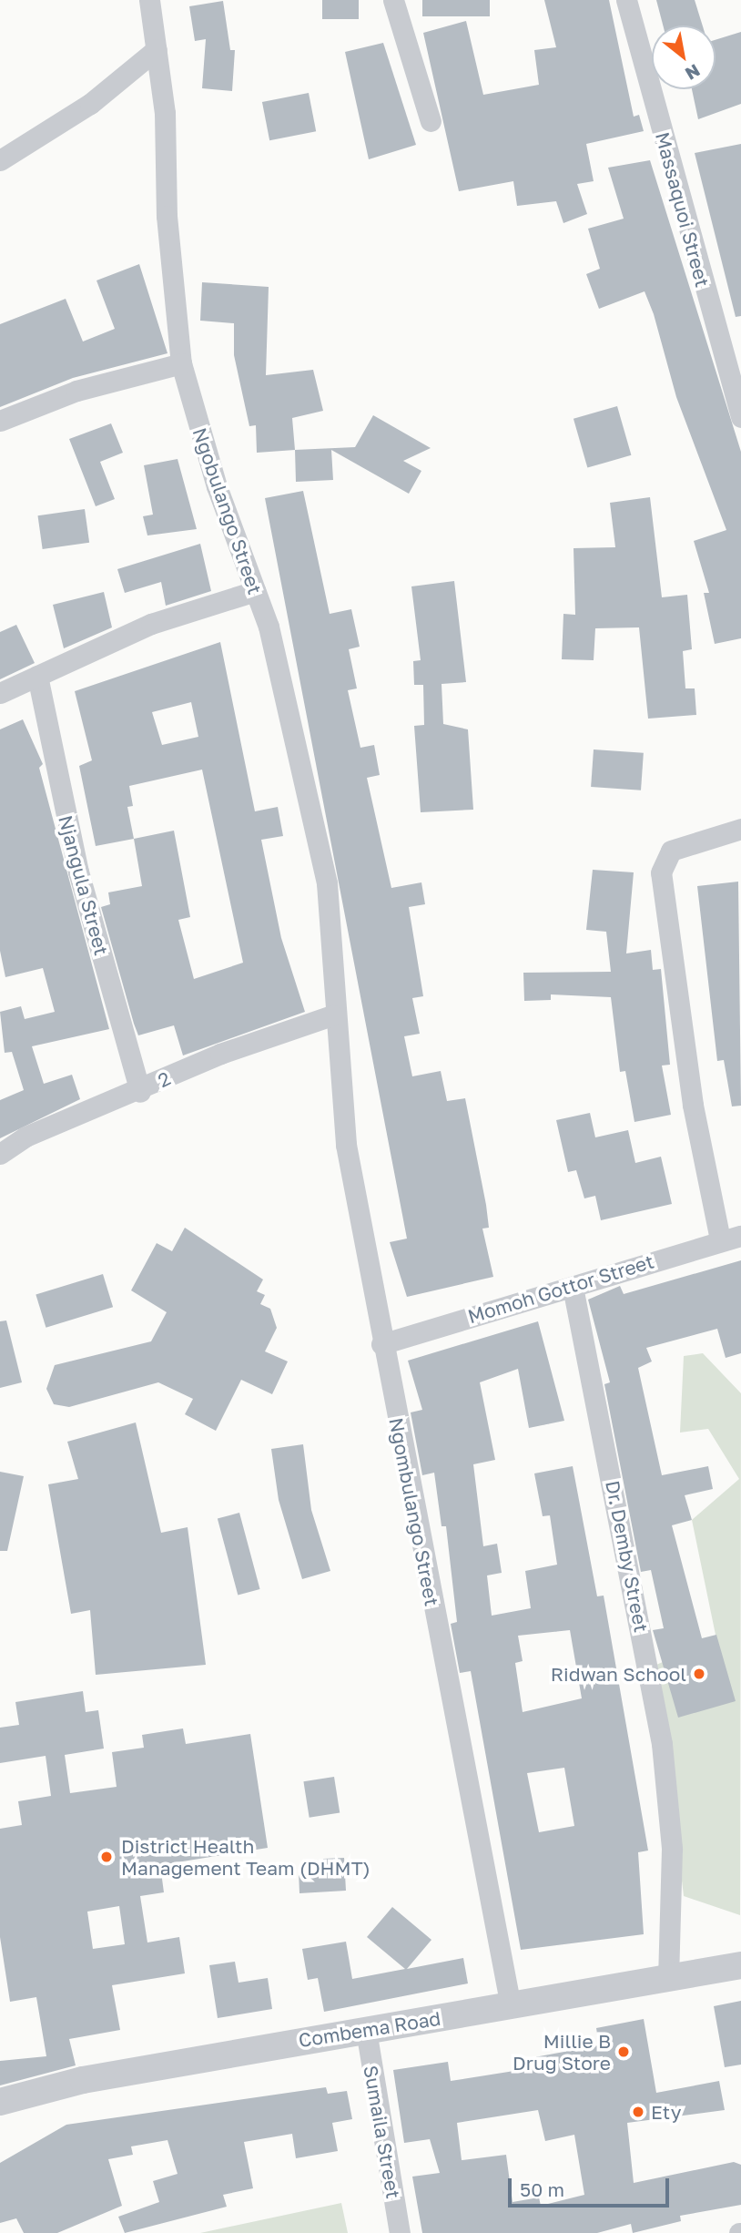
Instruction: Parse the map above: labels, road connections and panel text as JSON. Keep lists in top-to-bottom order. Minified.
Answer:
{"streets":{"street":["Massaquoi Street","Ngobulango Street","Njangula Street","2","Momoh Gottor Street","Ngombulango Street","Dr. Demby Street","Combema Road","Sumaila Street"]},"crossings":[["Ngobulango Street","2"],["Ngobulango Street","Ngombulango Street"],["Njangula Street","2"],["2","Ngombulango Street"],["Momoh Gottor Street","Ngombulango Street"],["Momoh Gottor Street","Dr. Demby Street"],["Ngombulango Street","Combema Road"],["Dr. Demby Street","Combema Road"],["Combema Road","Sumaila Street"]],"places":["Ridwan School","District Health Management Team (DHMT)","Millie B Drug Store","Ety"],"scale_bar":"50 m","north":"bottom right"}
